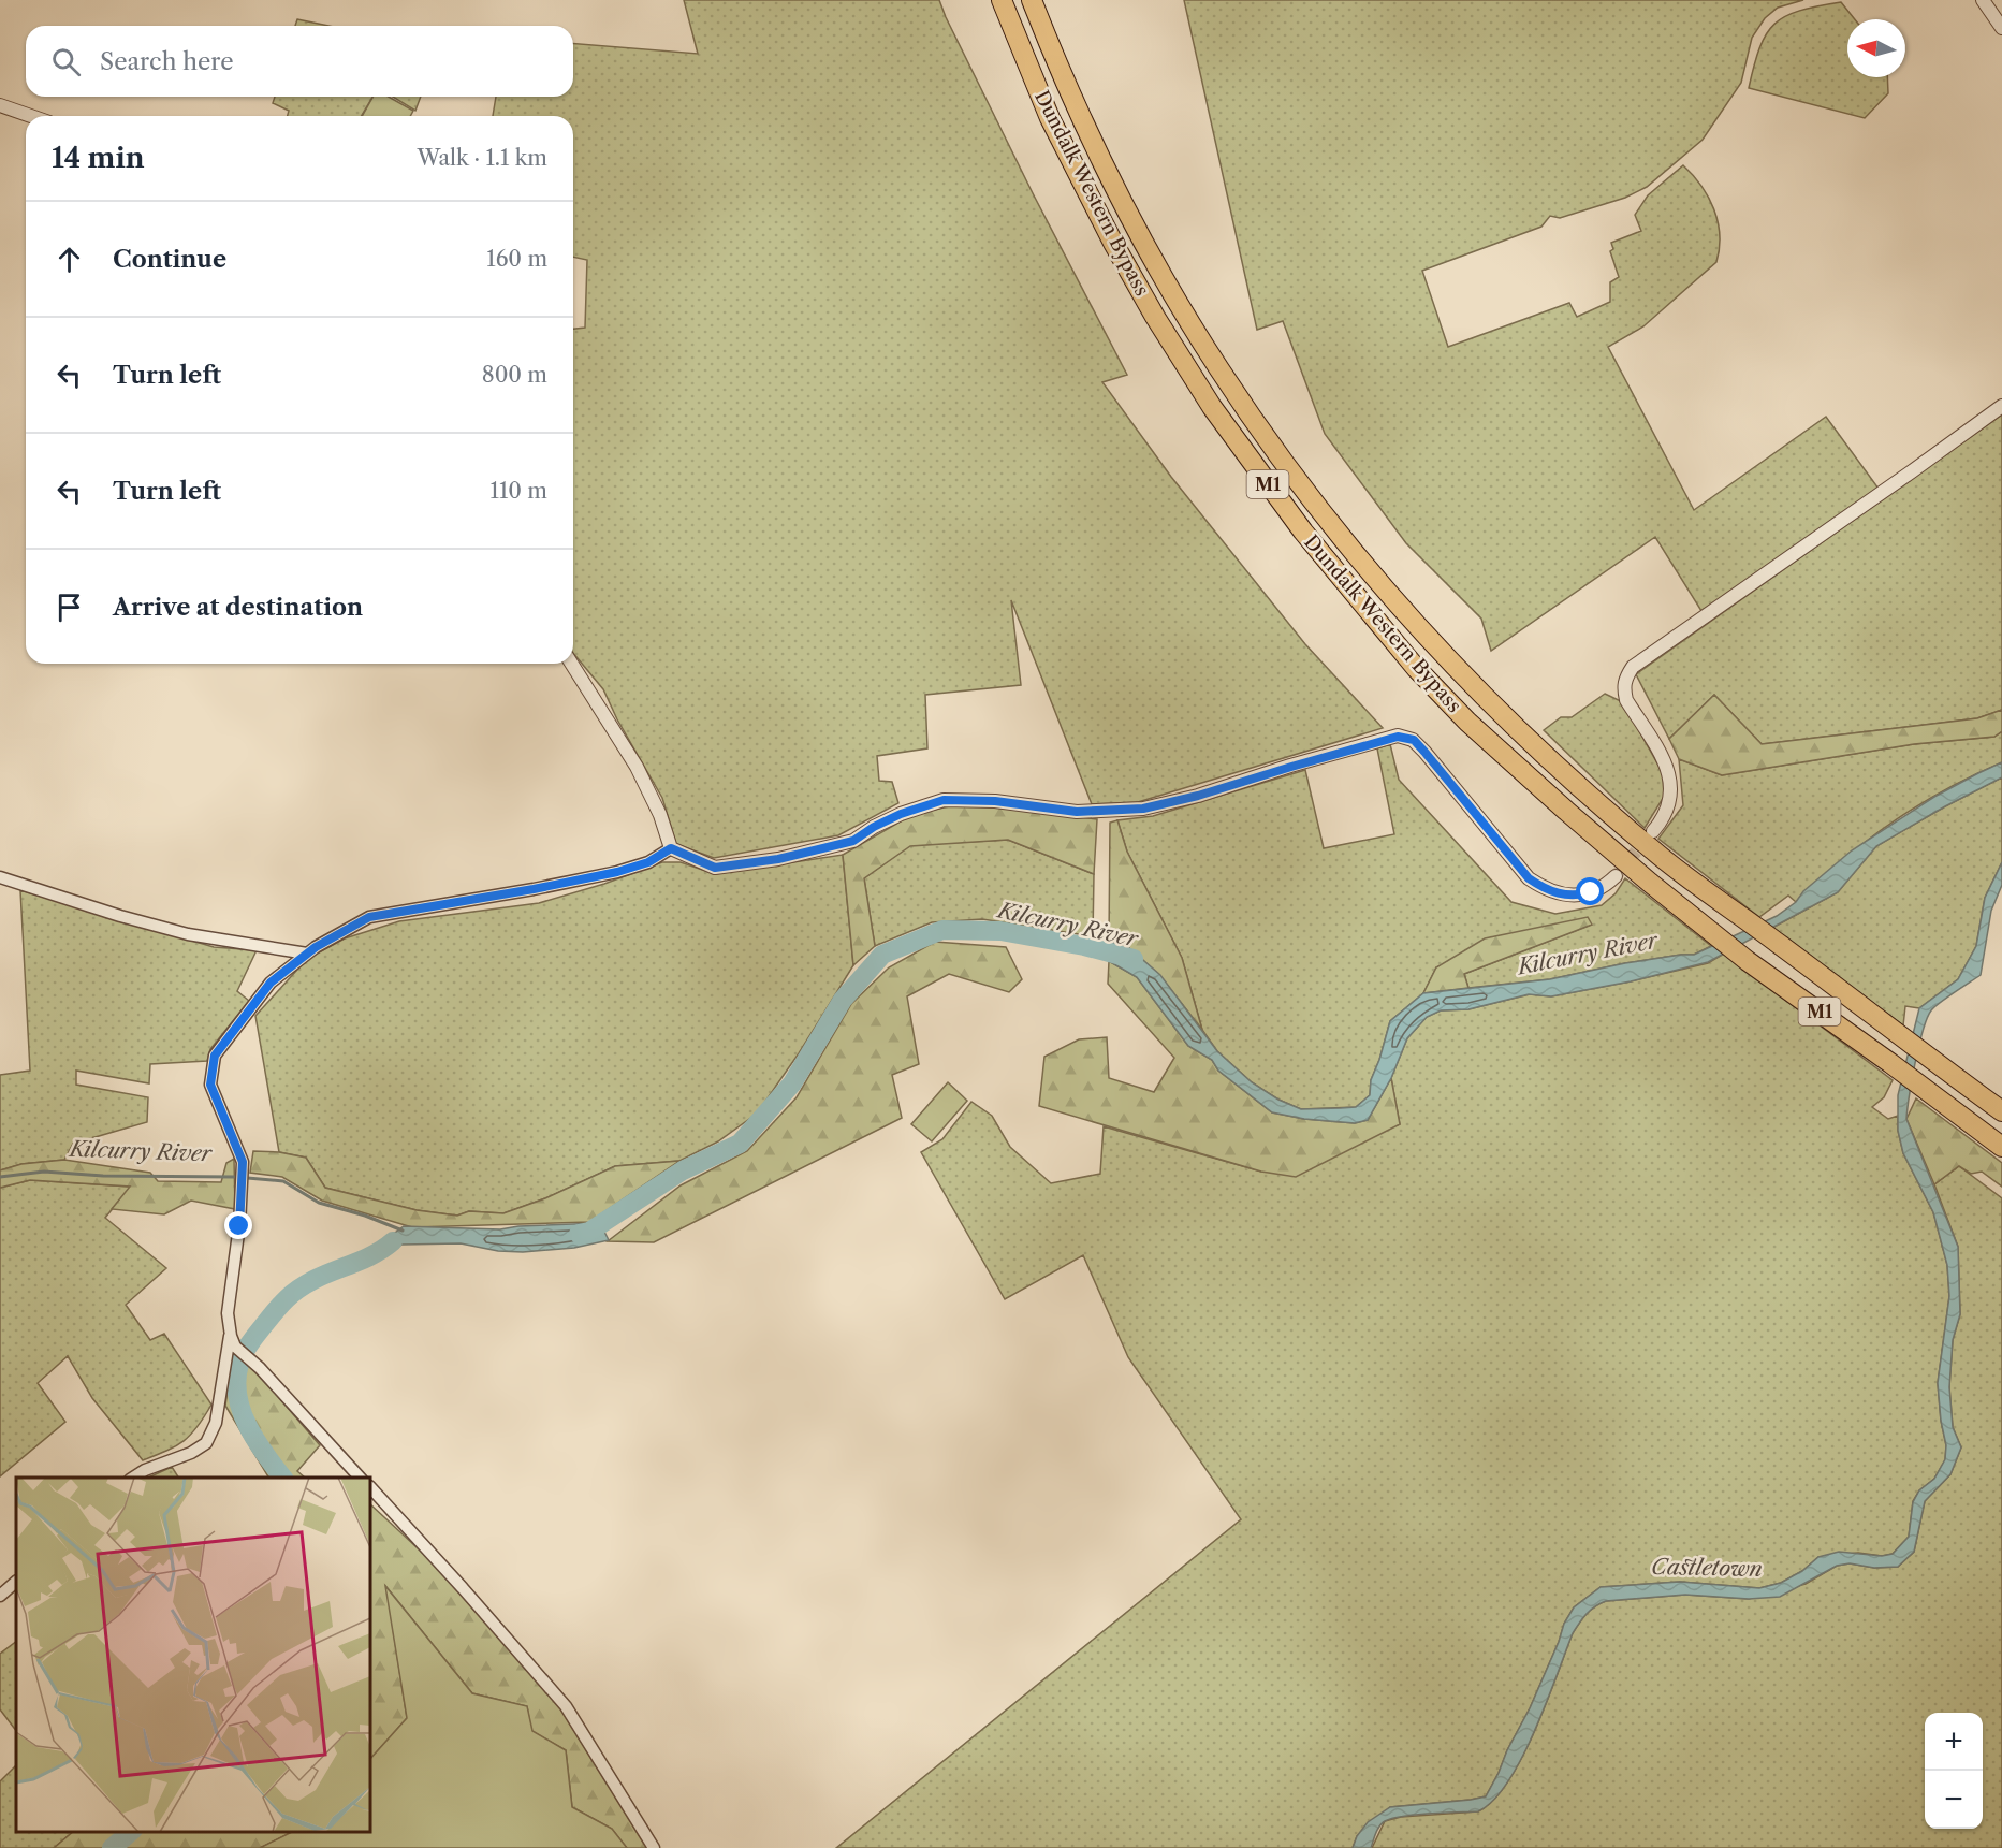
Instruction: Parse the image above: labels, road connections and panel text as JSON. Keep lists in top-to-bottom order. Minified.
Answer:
{"streets":{"highway":["Dundalk Western Bypass","M1"]},"water":["Kilcurry River","Castletown"],"north":"left","page":{"search":"Search here","heading":["14 min","Walk · 1.1 km"],"list":[["Continue","160 m"],["Turn left","800 m"],["Turn left","110 m"],"Arrive at destination"],"map_buttons":["+","−"]}}
